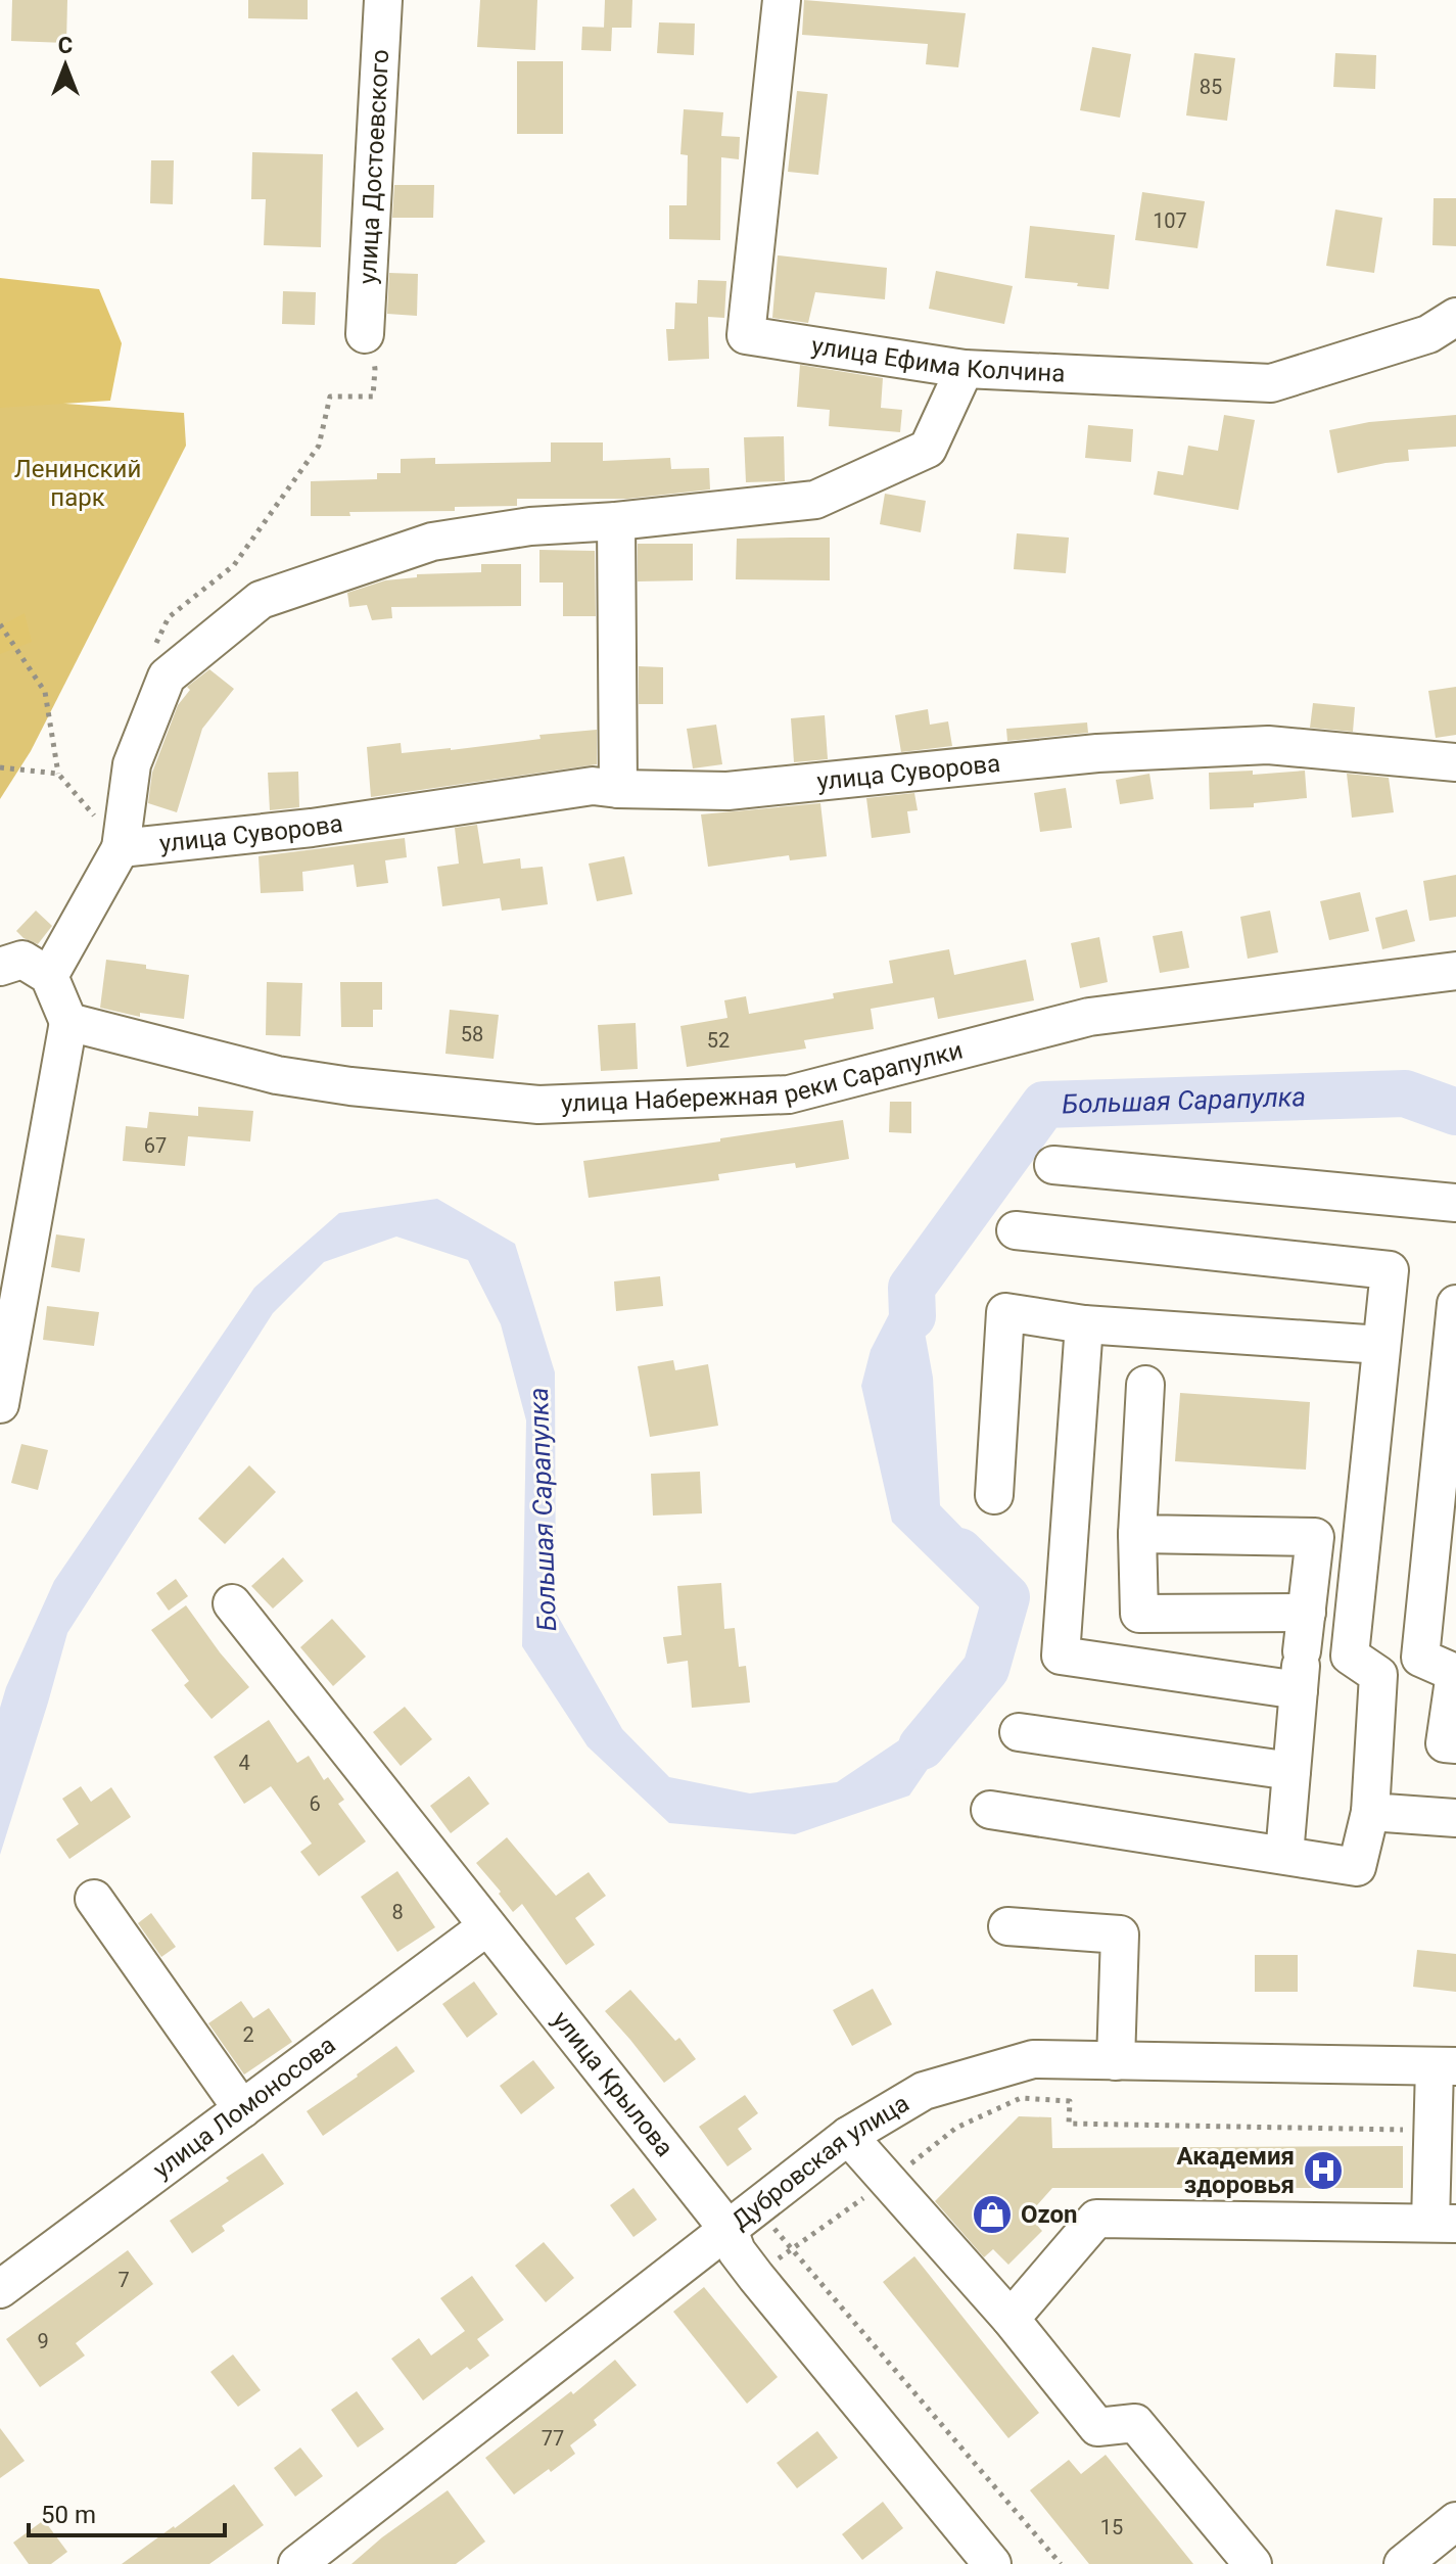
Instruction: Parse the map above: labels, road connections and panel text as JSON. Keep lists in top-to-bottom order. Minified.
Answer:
{"streets":{"street":["улица Достоевского","улица Ефима Колчина","улица Суворова","улица Набережная реки Сарапулки","улица Крылова","улица Ломоносова","Дубровская улица"]},"crossings":[["улица Ефима Колчина","улица Суворова"],["улица Крылова","улица Ломоносова"],["улица Крылова","Дубровская улица"]],"water":["Большая Сарапулка"],"parks":["Ленинский парк"],"places":{"hospital":["Академия здоровья"],"shop":["Ozon"]},"house_numbers":["85","107","58","52","67","4","6","8","2","7","9","77","15"],"scale_bar":"50 m","north":"top"}
